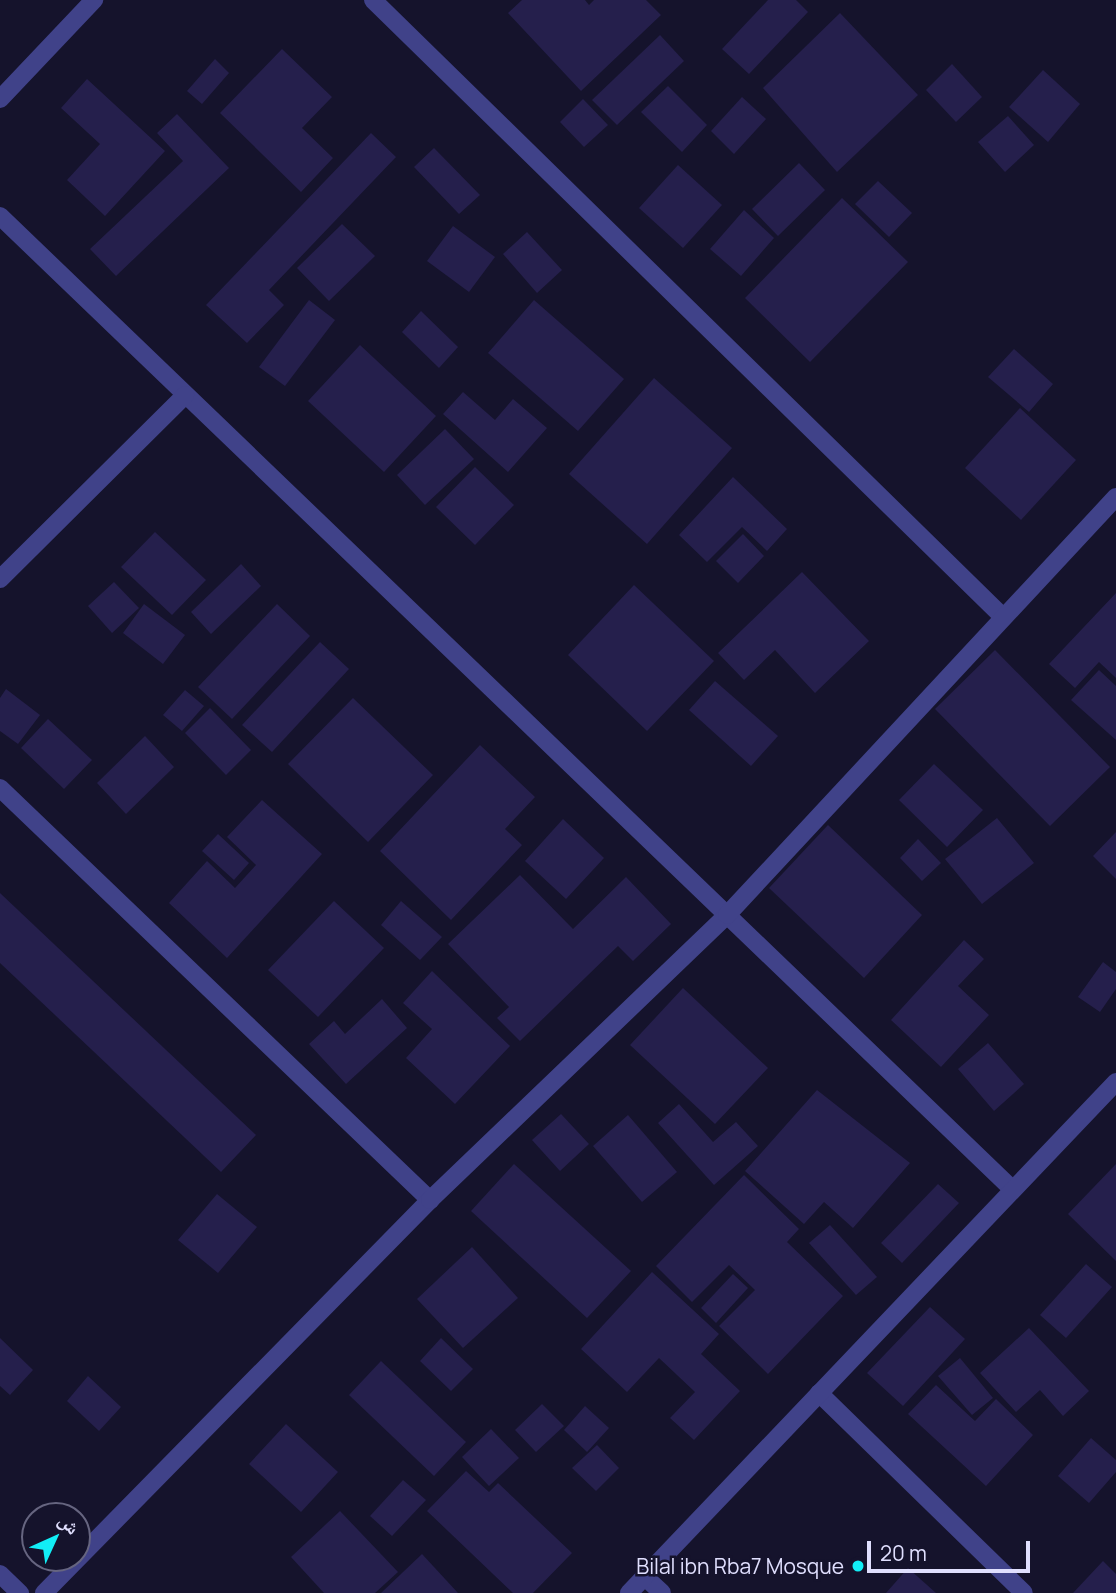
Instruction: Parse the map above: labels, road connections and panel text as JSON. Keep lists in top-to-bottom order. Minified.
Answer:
{"places":["Bilal ibn Rba7 Mosque"],"scale_bar":"20 m","north":"top right"}
